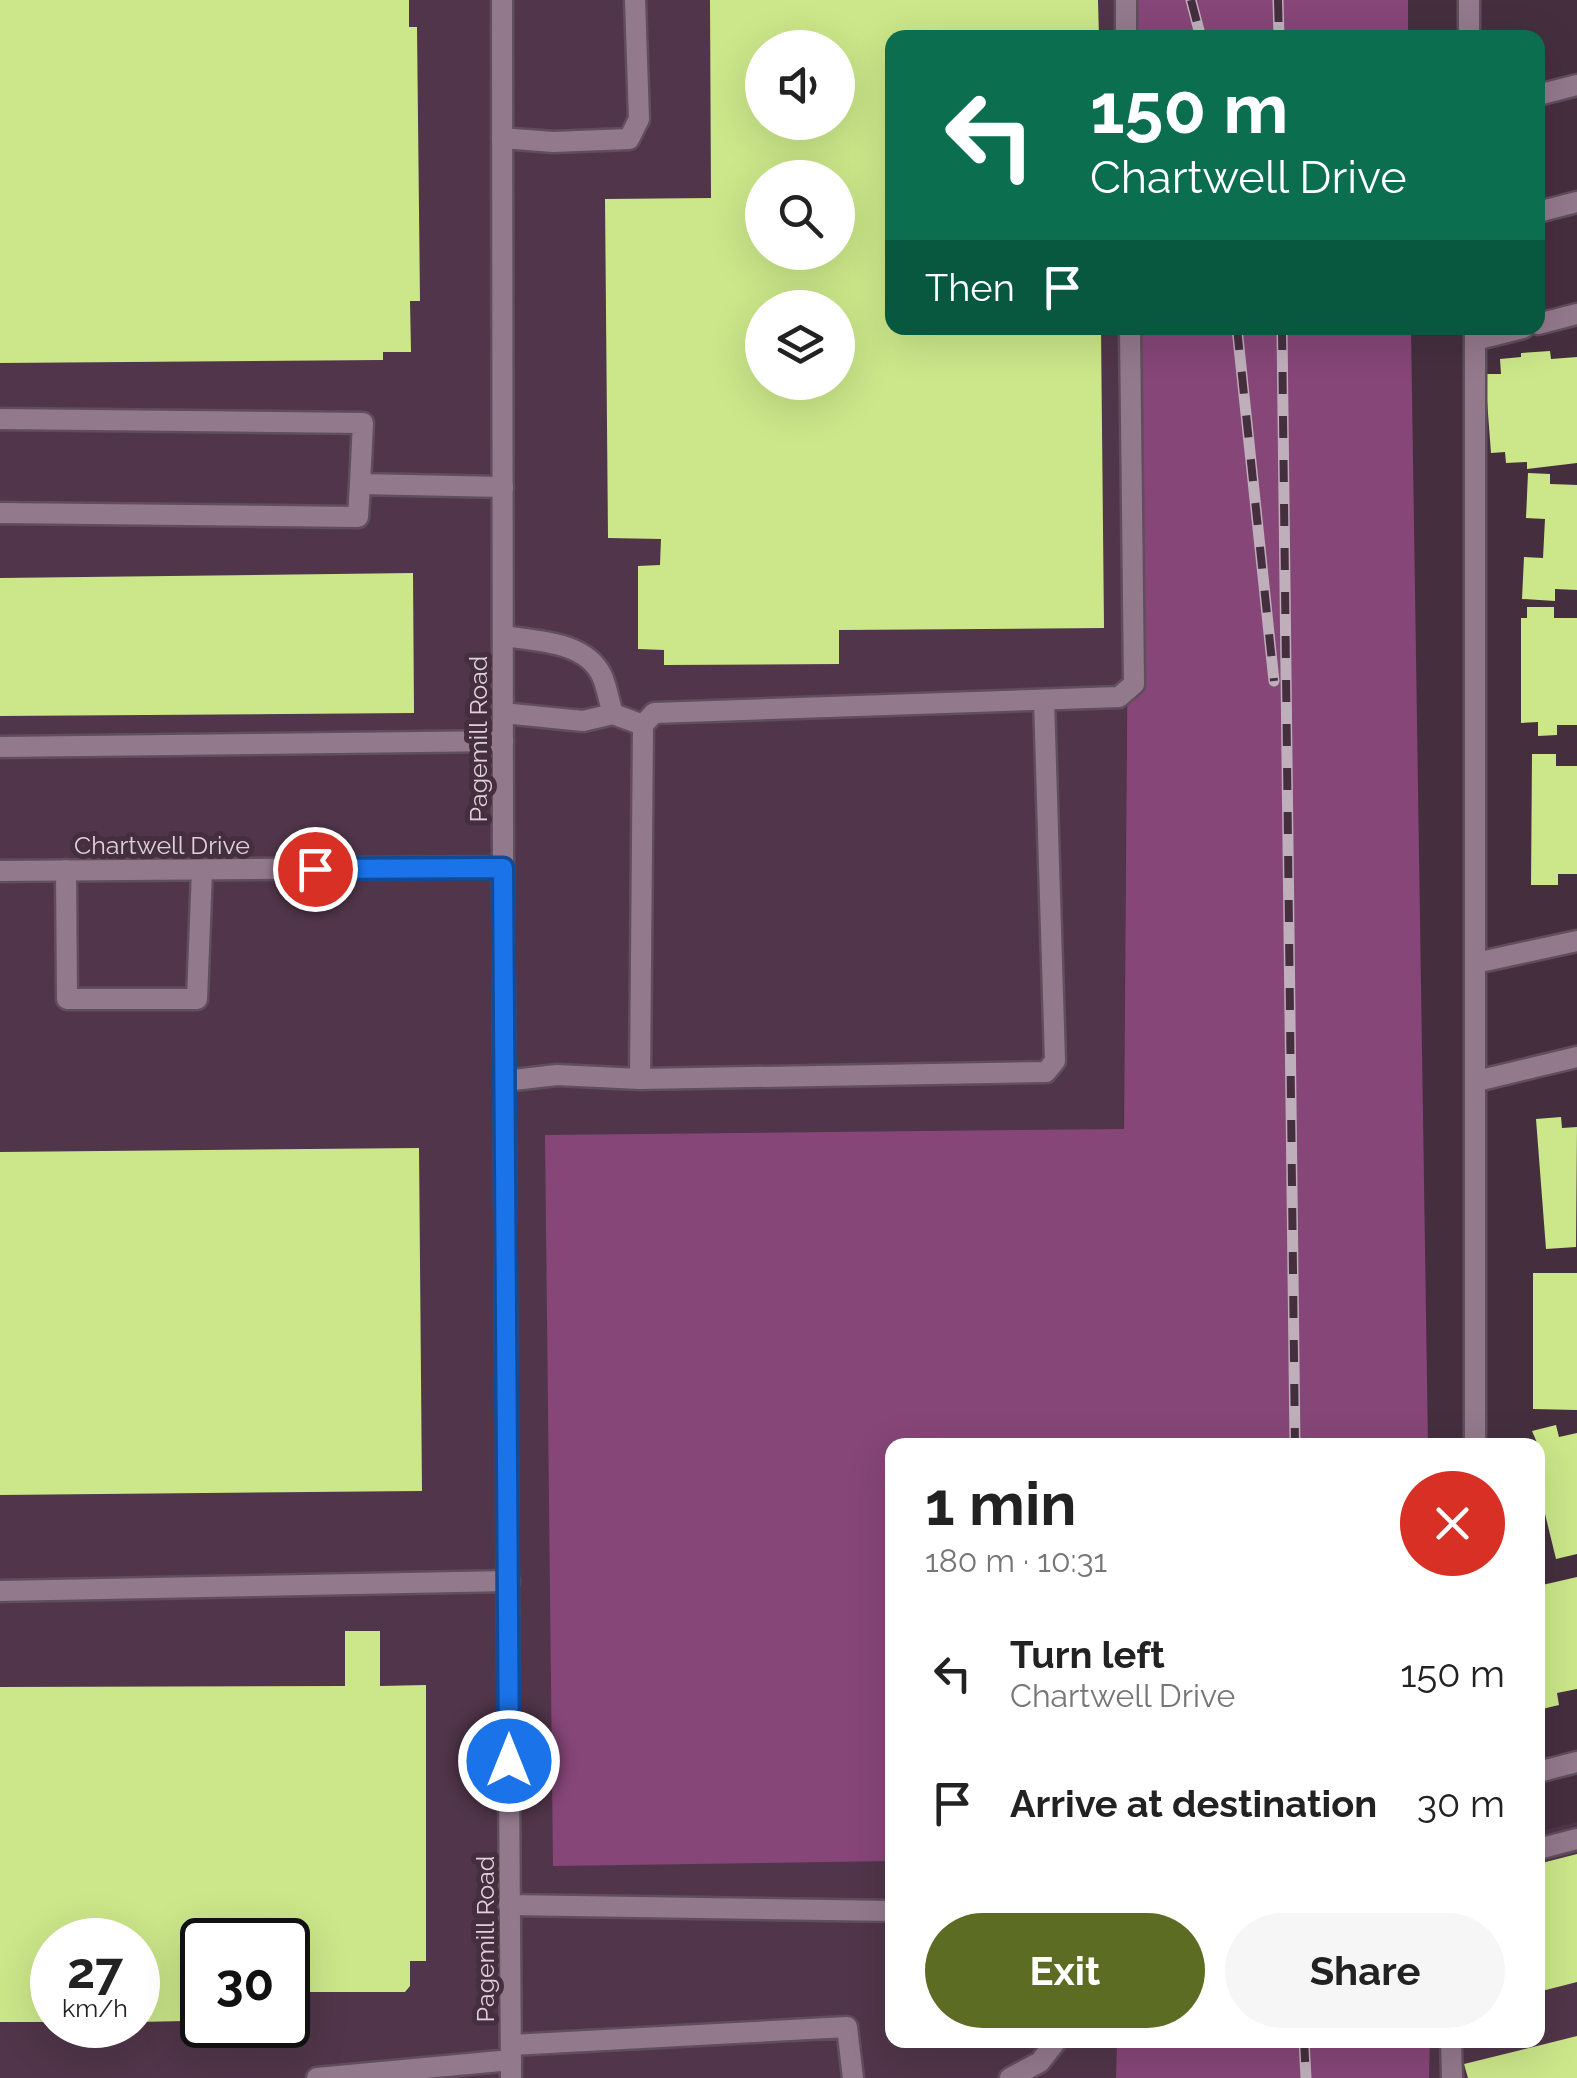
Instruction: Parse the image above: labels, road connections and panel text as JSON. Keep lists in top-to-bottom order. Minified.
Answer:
{"streets":{"street":["Pagemill Road","Chartwell Drive"]},"crossings":[["Pagemill Road","Chartwell Drive"]],"page":{"turn":["150 m","Chartwell Drive"],"then":"Then","heading":["1 min","180 m · 10:31"],"list":[{"name":"Turn left","note":"Chartwell Drive","value":"150 m"},{"name":"Arrive at destination","value":"30 m"}],"buttons":["Exit","Share"],"speed":"27 km/h","limit":"30"}}
